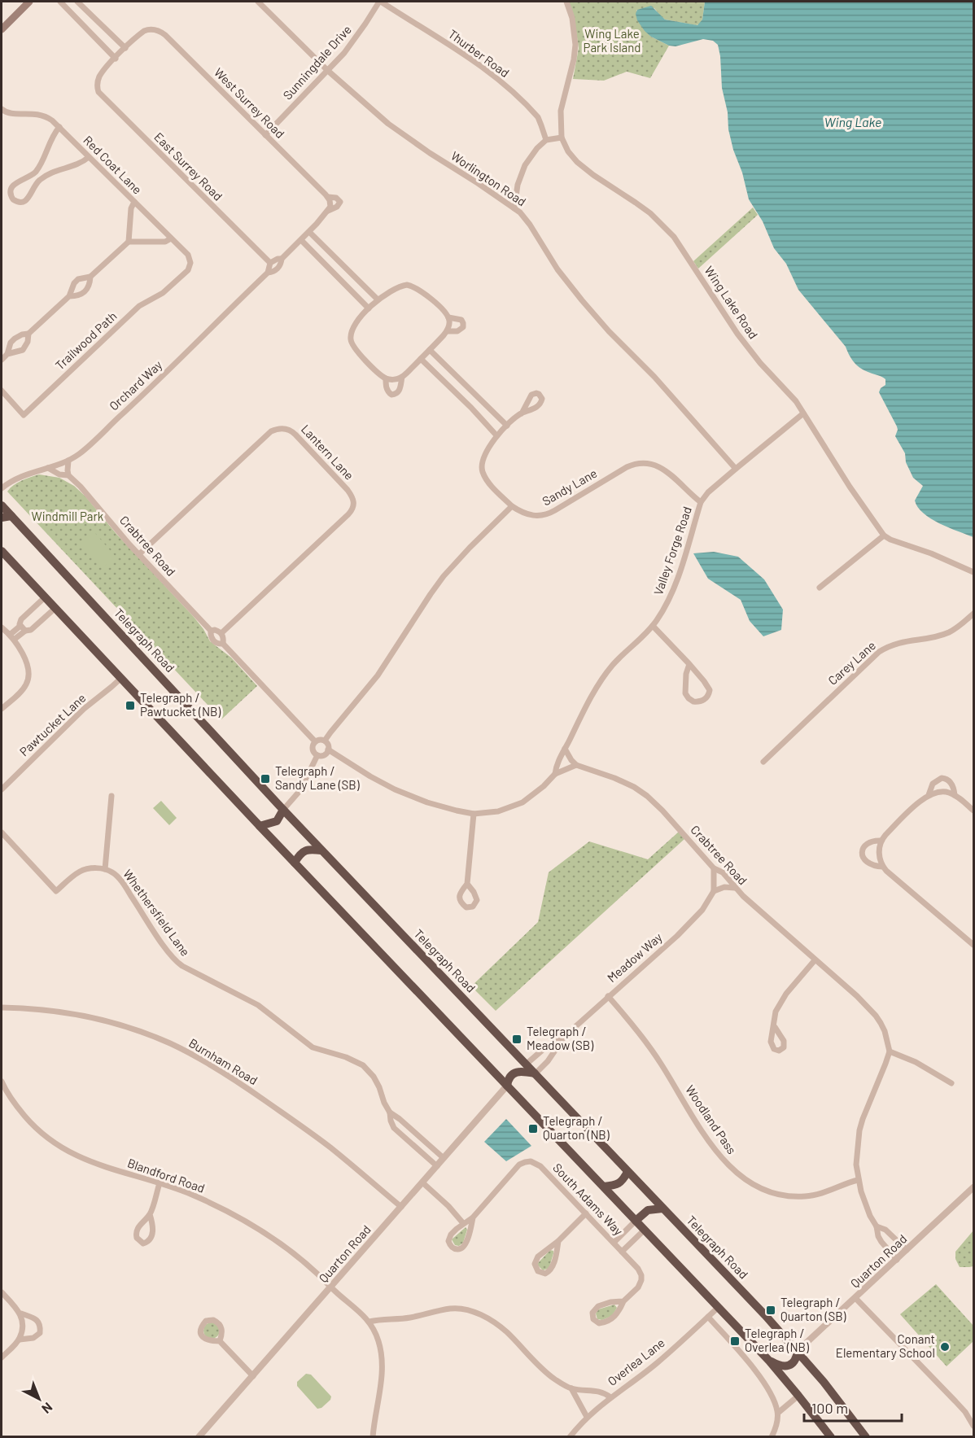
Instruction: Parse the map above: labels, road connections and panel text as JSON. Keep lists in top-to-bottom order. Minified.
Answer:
{"streets":{"highway":["Telegraph Road"],"street":["Thurber Road","Sunningdale Drive","West Surrey Road","Red Coat Lane","East Surrey Road","Worlington Road","Wing Lake Road","Trailwood Path","Orchard Way","Lantern Lane","Sandy Lane","Crabtree Road","Valley Forge Road","Carey Lane","Pawtucket Lane","Whethersfield Lane","Meadow Way","Burnham Road","Woodland Pass","Blandford Road","South Adams Way","Quarton Road","Overlea Lane"]},"crossings":[["Thurber Road","Sunningdale Drive"],["Sunningdale Drive","West Surrey Road"],["Sunningdale Drive","Worlington Road"],["West Surrey Road","Orchard Way"],["Red Coat Lane","Trailwood Path"],["East Surrey Road","Orchard Way"],["Orchard Way","Crabtree Road"],["Lantern Lane","Crabtree Road"],["Sandy Lane","Valley Forge Road"],["Telegraph Road","Meadow Way"],["Telegraph Road","Quarton Road"],["Whethersfield Lane","Quarton Road"],["Meadow Way","Woodland Pass"],["Burnham Road","Quarton Road"],["Blandford Road","Quarton Road"]],"water":["Wing Lake"],"parks":["Wing Lake Park Island","Windmill Park"],"places":{"transit":["Telegraph / Pawtucket (NB)","Telegraph / Sandy Lane (SB)","Telegraph / Meadow (SB)","Telegraph / Quarton (NB)","Telegraph / Quarton (SB)","Telegraph / Overlea (NB)"],"other":["Conant Elementary School"]},"scale_bar":"100 m","north":"bottom right"}
